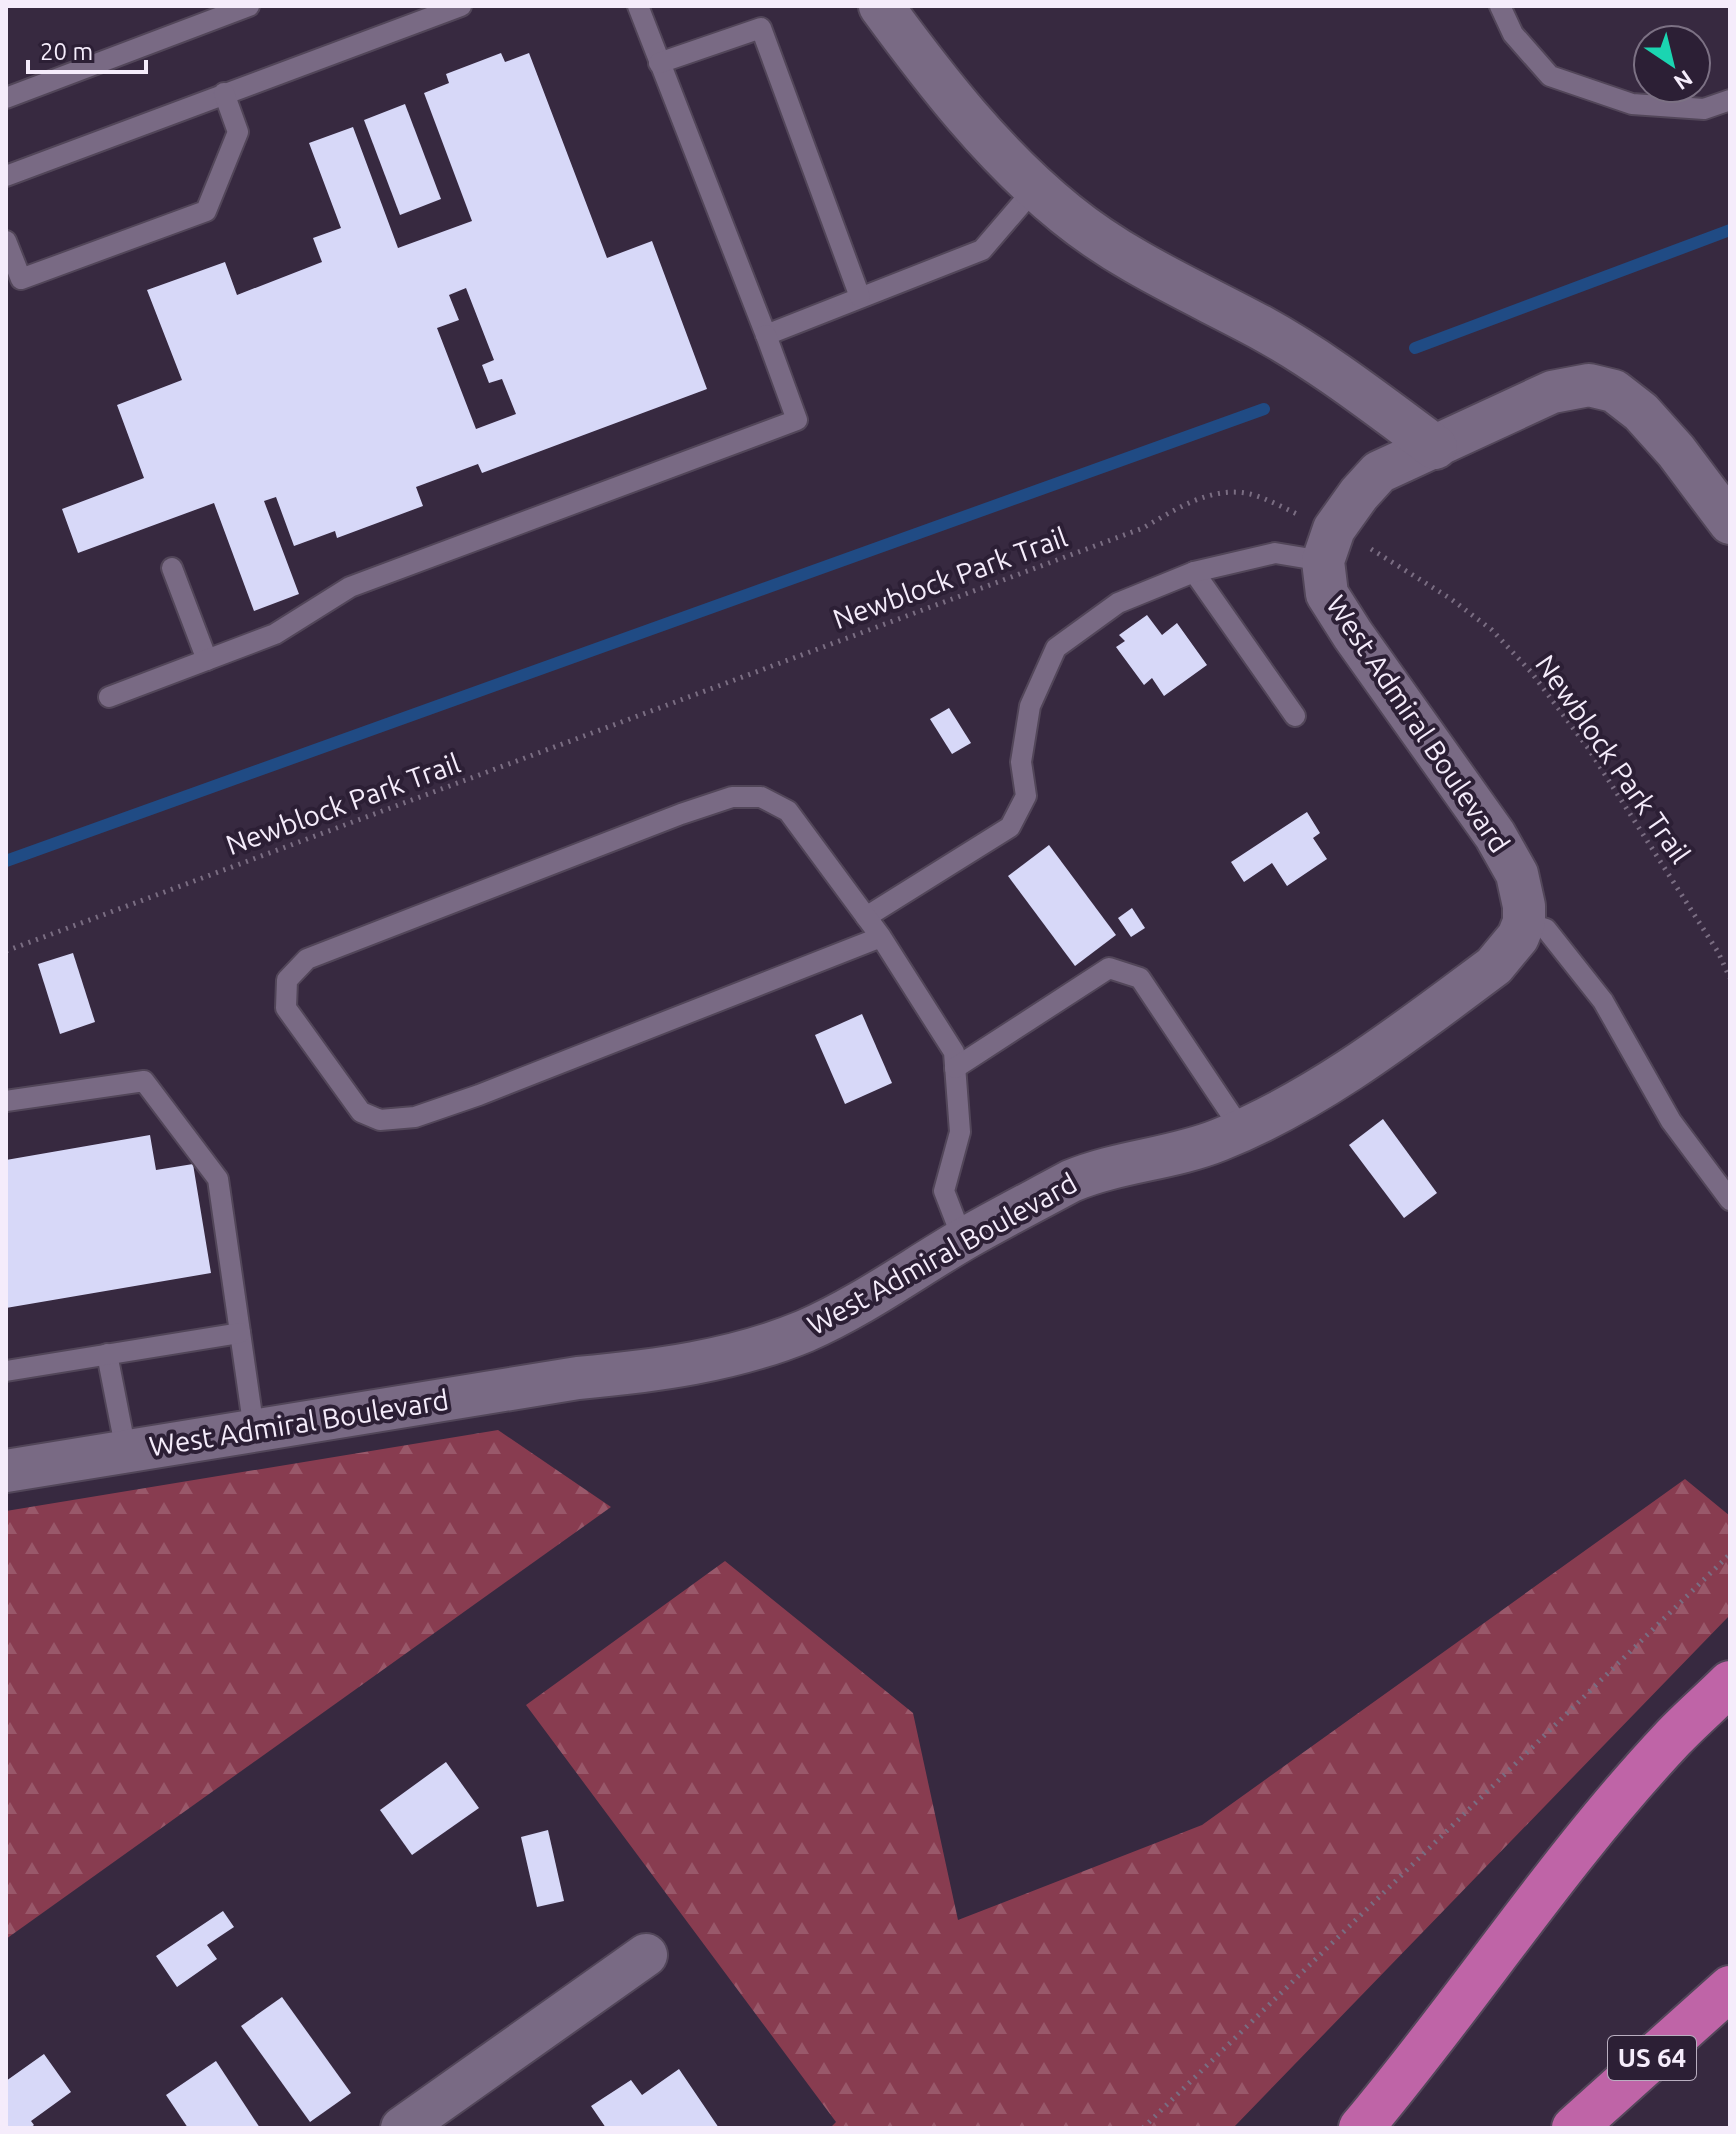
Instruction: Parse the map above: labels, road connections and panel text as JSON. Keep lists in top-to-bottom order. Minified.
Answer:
{"streets":{"highway":["US 64"],"street":["West Admiral Boulevard"],"path":["Newblock Park Trail"]},"crossings":[["Newblock Park Trail","West Admiral Boulevard"]],"scale_bar":"20 m","north":"bottom right"}
